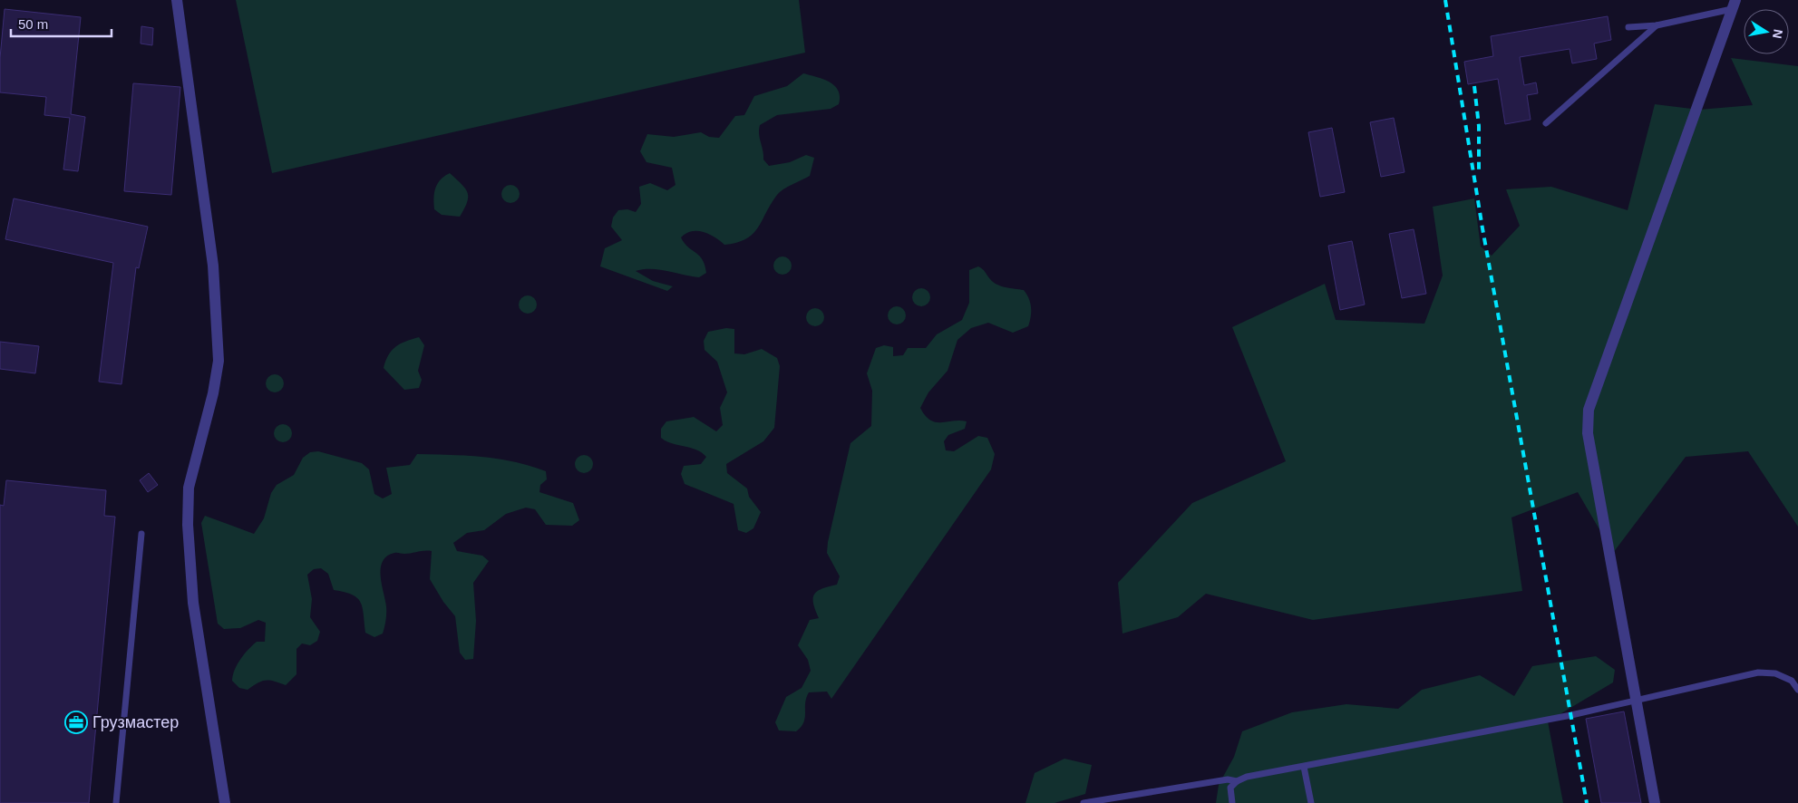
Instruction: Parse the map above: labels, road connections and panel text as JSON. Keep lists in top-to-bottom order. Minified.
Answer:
{"places":{"office":["Грузмастер"]},"scale_bar":"50 m","north":"right"}
